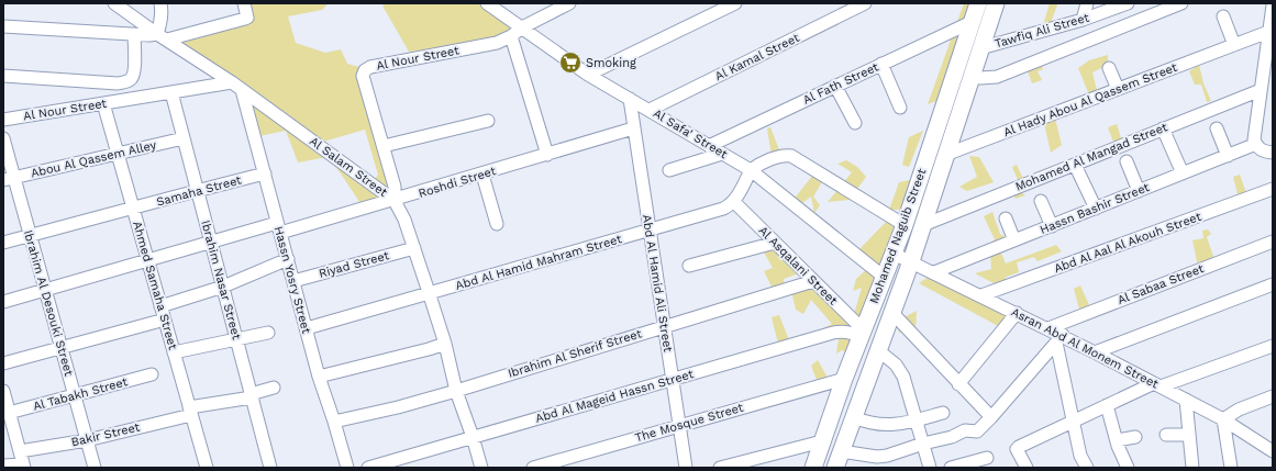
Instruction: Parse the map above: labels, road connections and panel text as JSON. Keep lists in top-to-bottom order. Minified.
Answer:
{"streets":{"main road":["Mohamed Naguib Street"],"street":["Tawfiq Ali Street","Al Kamal Street","Al Nour Street","Al Fath Street","Al Hady Abou Al Qassem Street","Al Safa' Street","Mohamed Al Mangad Street","Abou Al Qassem Alley","Al Salam Street","Roshdi Street","Samaha Street","Hassn Bashir Street","Abd Al Aal Al Akouh Street","Abd Al Hamid Mahram Street","Riyad Street","Al Asqalani Street","Ibrahim Nasar Street","Hassn Yosry Street","Abd Al Hamid Ali Street","Al Sabaa Street","Ahmed Samaha Street","Ibrahim Al Desouki Street","Asran Abd Al Monem Street","Ibrahim Al Sherif Street","Al Tabakh Street","Abd Al Mageid Hassn Street","The Mosque Street","Bakir Street"]},"crossings":[["Tawfiq Ali Street","Mohamed Naguib Street"],["Al Kamal Street","Al Safa' Street"],["Al Nour Street","Al Safa' Street"],["Al Nour Street","Al Salam Street"],["Al Nour Street","Roshdi Street"],["Al Nour Street","Ibrahim Nasar Street"],["Al Nour Street","Ahmed Samaha Street"],["Al Fath Street","Al Safa' Street"],["Al Fath Street","Mohamed Naguib Street"],["Al Hady Abou Al Qassem Street","Mohamed Naguib Street"],["Al Safa' Street","Mohamed Naguib Street"],["Al Safa' Street","Abd Al Hamid Ali Street"],["Mohamed Al Mangad Street","Mohamed Naguib Street"],["Abou Al Qassem Alley","Ibrahim Nasar Street"],["Abou Al Qassem Alley","Ahmed Samaha Street"],["Abou Al Qassem Alley","Ibrahim Al Desouki Street"],["Al Salam Street","Roshdi Street"],["Al Salam Street","Abd Al Hamid Mahram Street"],["Al Salam Street","Riyad Street"],["Al Salam Street","Hassn Yosry Street"],["Al Salam Street","Ibrahim Al Sherif Street"],["Al Salam Street","Abd Al Mageid Hassn Street"],["Roshdi Street","Ibrahim Nasar Street"],["Roshdi Street","Hassn Yosry Street"],["Roshdi Street","Abd Al Hamid Ali Street"],["Roshdi Street","Ahmed Samaha Street"],["Roshdi Street","Ibrahim Al Desouki Street"],["Samaha Street","Ibrahim Nasar Street"],["Samaha Street","Hassn Yosry Street"],["Samaha Street","Ahmed Samaha Street"],["Samaha Street","Ibrahim Al Desouki Street"],["Hassn Bashir Street","Asran Abd Al Monem Street"],["Mohamed Naguib Street","Al Asqalani Street"],["Mohamed Naguib Street","Asran Abd Al Monem Street"],["Mohamed Naguib Street","Abd Al Mageid Hassn Street"],["Mohamed Naguib Street","The Mosque Street"],["Abd Al Aal Al Akouh Street","Asran Abd Al Monem Street"],["Abd Al Hamid Mahram Street","Al Asqalani Street"],["Abd Al Hamid Mahram Street","Hassn Yosry Street"],["Abd Al Hamid Mahram Street","Abd Al Hamid Ali Street"],["Riyad Street","Hassn Yosry Street"],["Al Asqalani Street","Ibrahim Al Sherif Street"],["Al Asqalani Street","Abd Al Mageid Hassn Street"],["Ibrahim Nasar Street","Bakir Street"],["Hassn Yosry Street","Ibrahim Al Sherif Street"],["Abd Al Hamid Ali Street","Ibrahim Al Sherif Street"],["Abd Al Hamid Ali Street","Abd Al Mageid Hassn Street"],["Abd Al Hamid Ali Street","The Mosque Street"],["Al Sabaa Street","Asran Abd Al Monem Street"],["Ahmed Samaha Street","Bakir Street"],["Ibrahim Al Desouki Street","Al Tabakh Street"],["Ibrahim Al Desouki Street","Bakir Street"]],"places":{"supermarket":["Smoking"]}}
